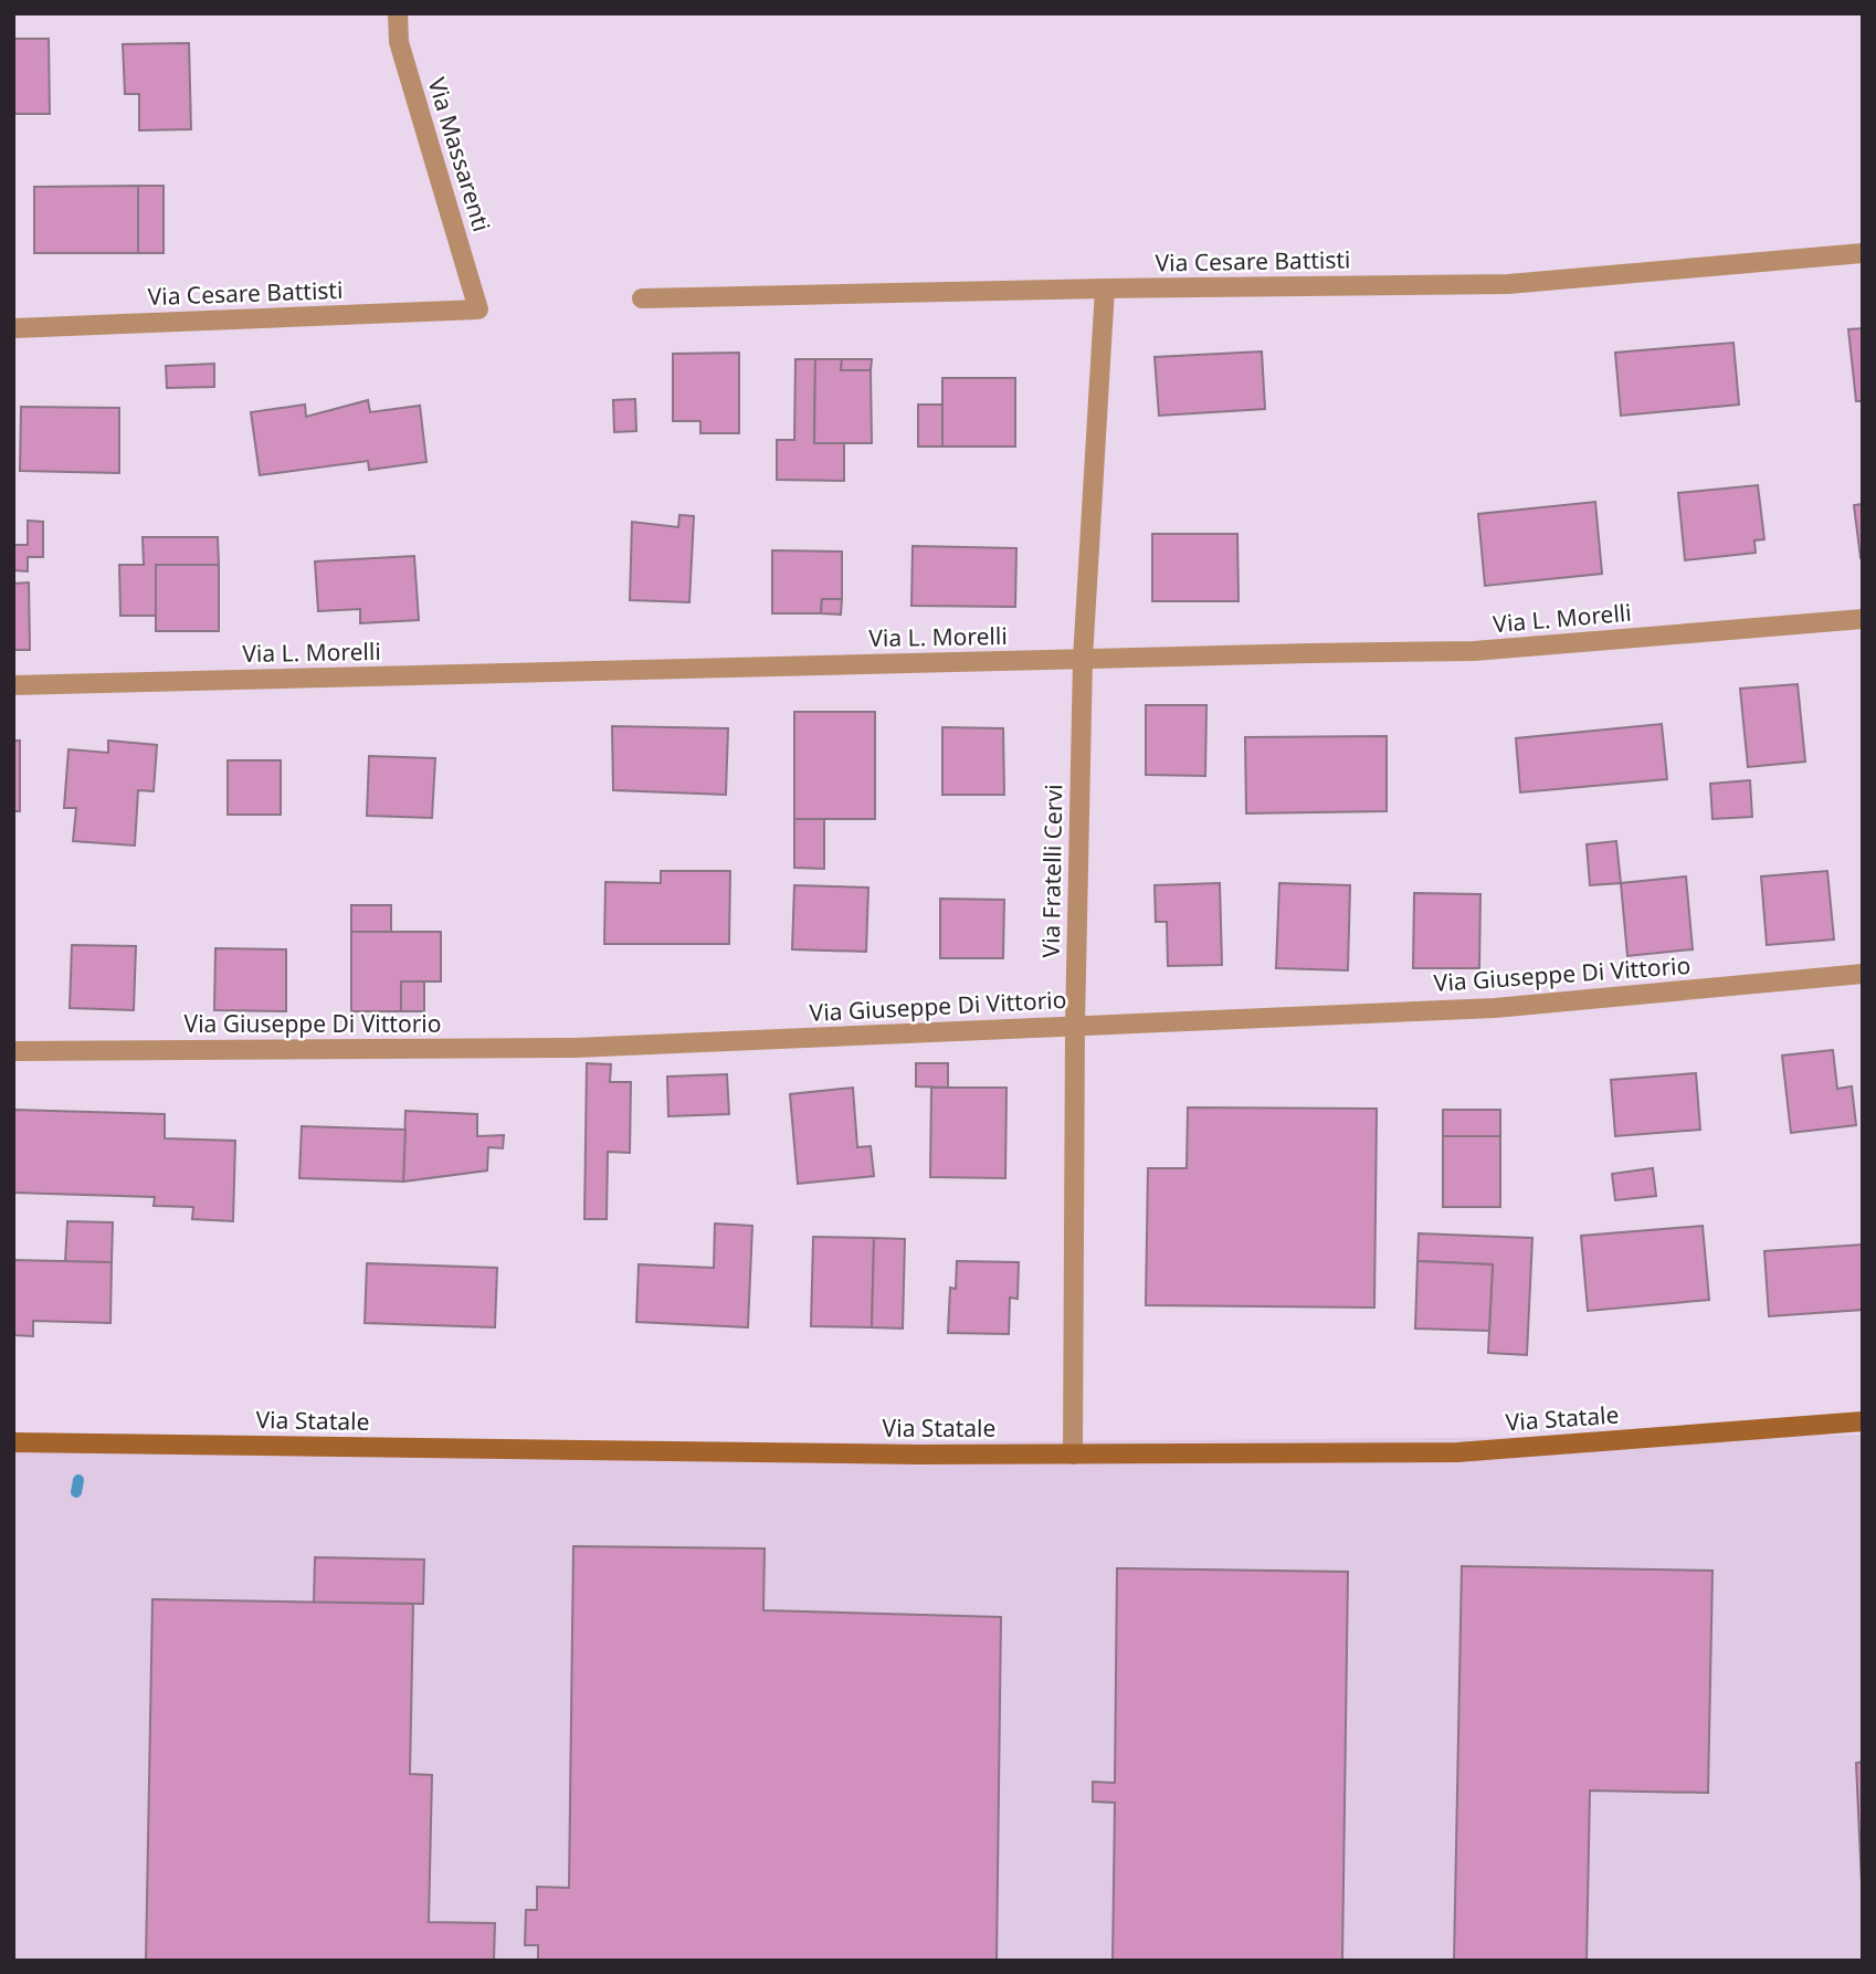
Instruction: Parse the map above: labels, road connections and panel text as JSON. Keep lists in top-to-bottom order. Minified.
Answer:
{"streets":{"main road":["Via Statale"],"street":["Via Massarenti","Via Cesare Battisti","Via L. Morelli","Via Fratelli Cervi","Via Giuseppe Di Vittorio"]},"crossings":[["Via Massarenti","Via Cesare Battisti"],["Via Cesare Battisti","Via Fratelli Cervi"],["Via L. Morelli","Via Fratelli Cervi"],["Via Fratelli Cervi","Via Giuseppe Di Vittorio"],["Via Fratelli Cervi","Via Statale"]]}
